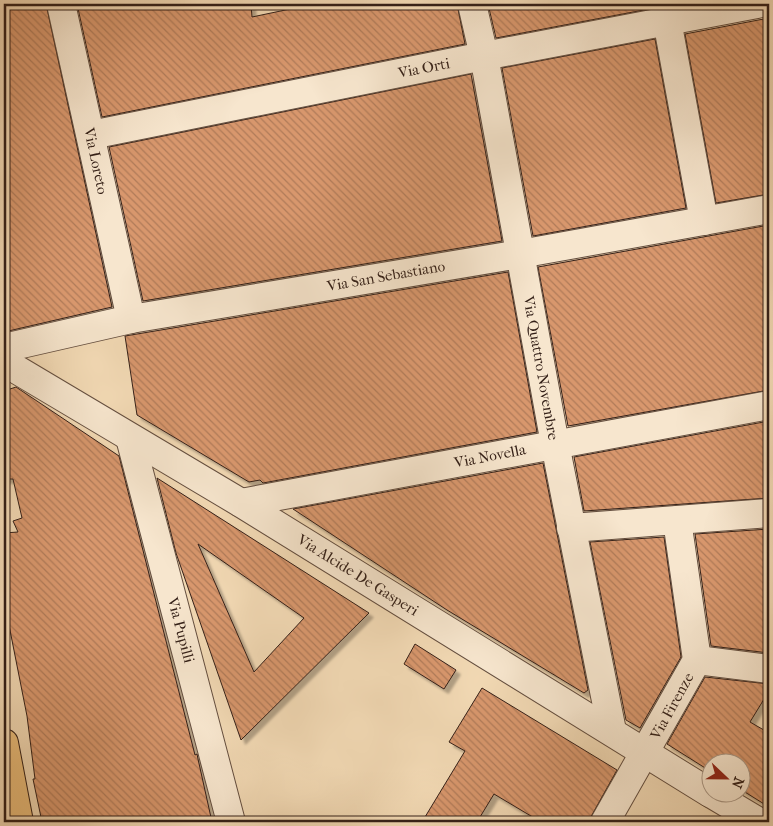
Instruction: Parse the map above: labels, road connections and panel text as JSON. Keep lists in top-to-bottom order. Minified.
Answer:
{"streets":{"street":["Via Orti","Via Loreto","Via San Sebastiano","Via Quattro Novembre","Via Novella","Via Alcide De Gasperi","Via Pupilli","Via Firenze"]},"crossings":[["Via Orti","Via Loreto"],["Via Orti","Via Quattro Novembre"],["Via Loreto","Via San Sebastiano"],["Via San Sebastiano","Via Quattro Novembre"],["Via Quattro Novembre","Via Novella"],["Via Quattro Novembre","Via Alcide De Gasperi"],["Via Novella","Via Alcide De Gasperi"],["Via Alcide De Gasperi","Via Pupilli"],["Via Alcide De Gasperi","Via Firenze"]],"north":"right"}
